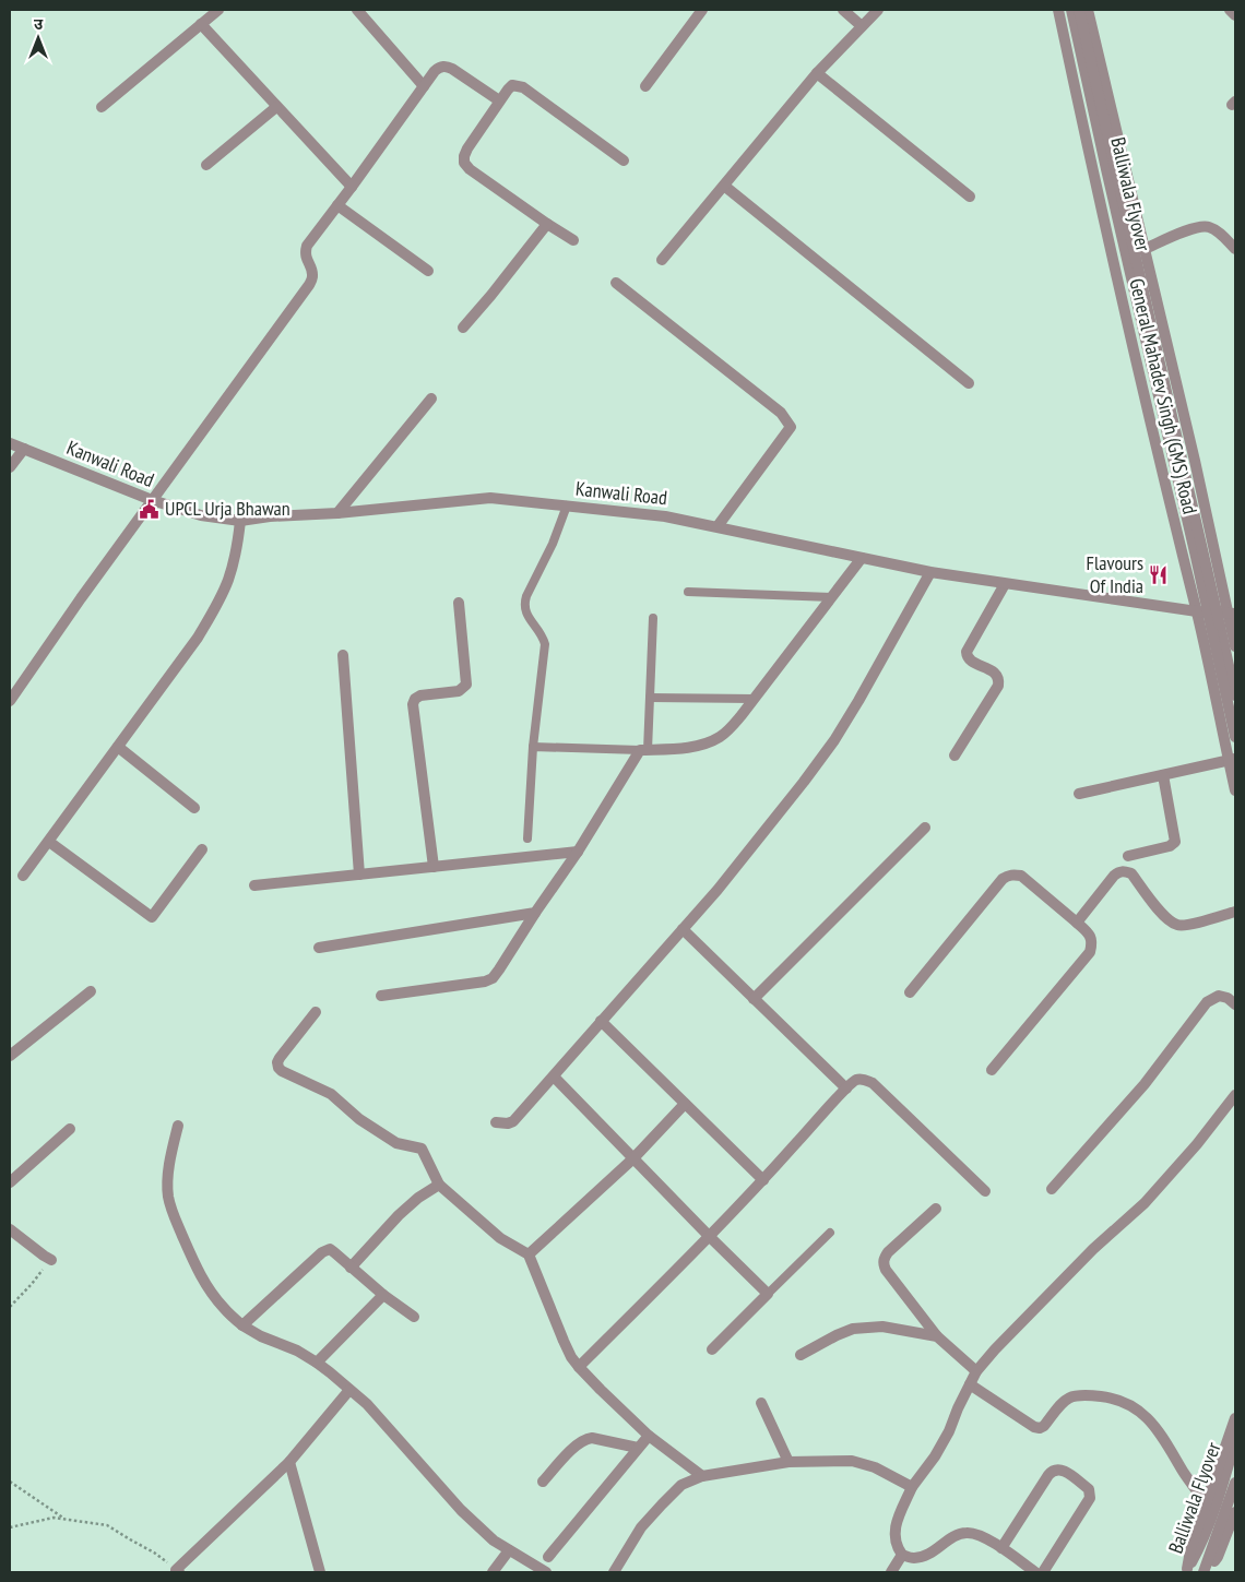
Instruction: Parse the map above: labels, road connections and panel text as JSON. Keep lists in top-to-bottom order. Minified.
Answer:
{"streets":{"street":["Balliwala Flyover","General Mahadev Singh (GMS) Road","Kanwali Road"]},"crossings":[["General Mahadev Singh (GMS) Road","Kanwali Road"]],"places":{"public building":["UPCL Urja Bhawan"],"restaurant":["Flavours Of India"]},"north":"top"}
